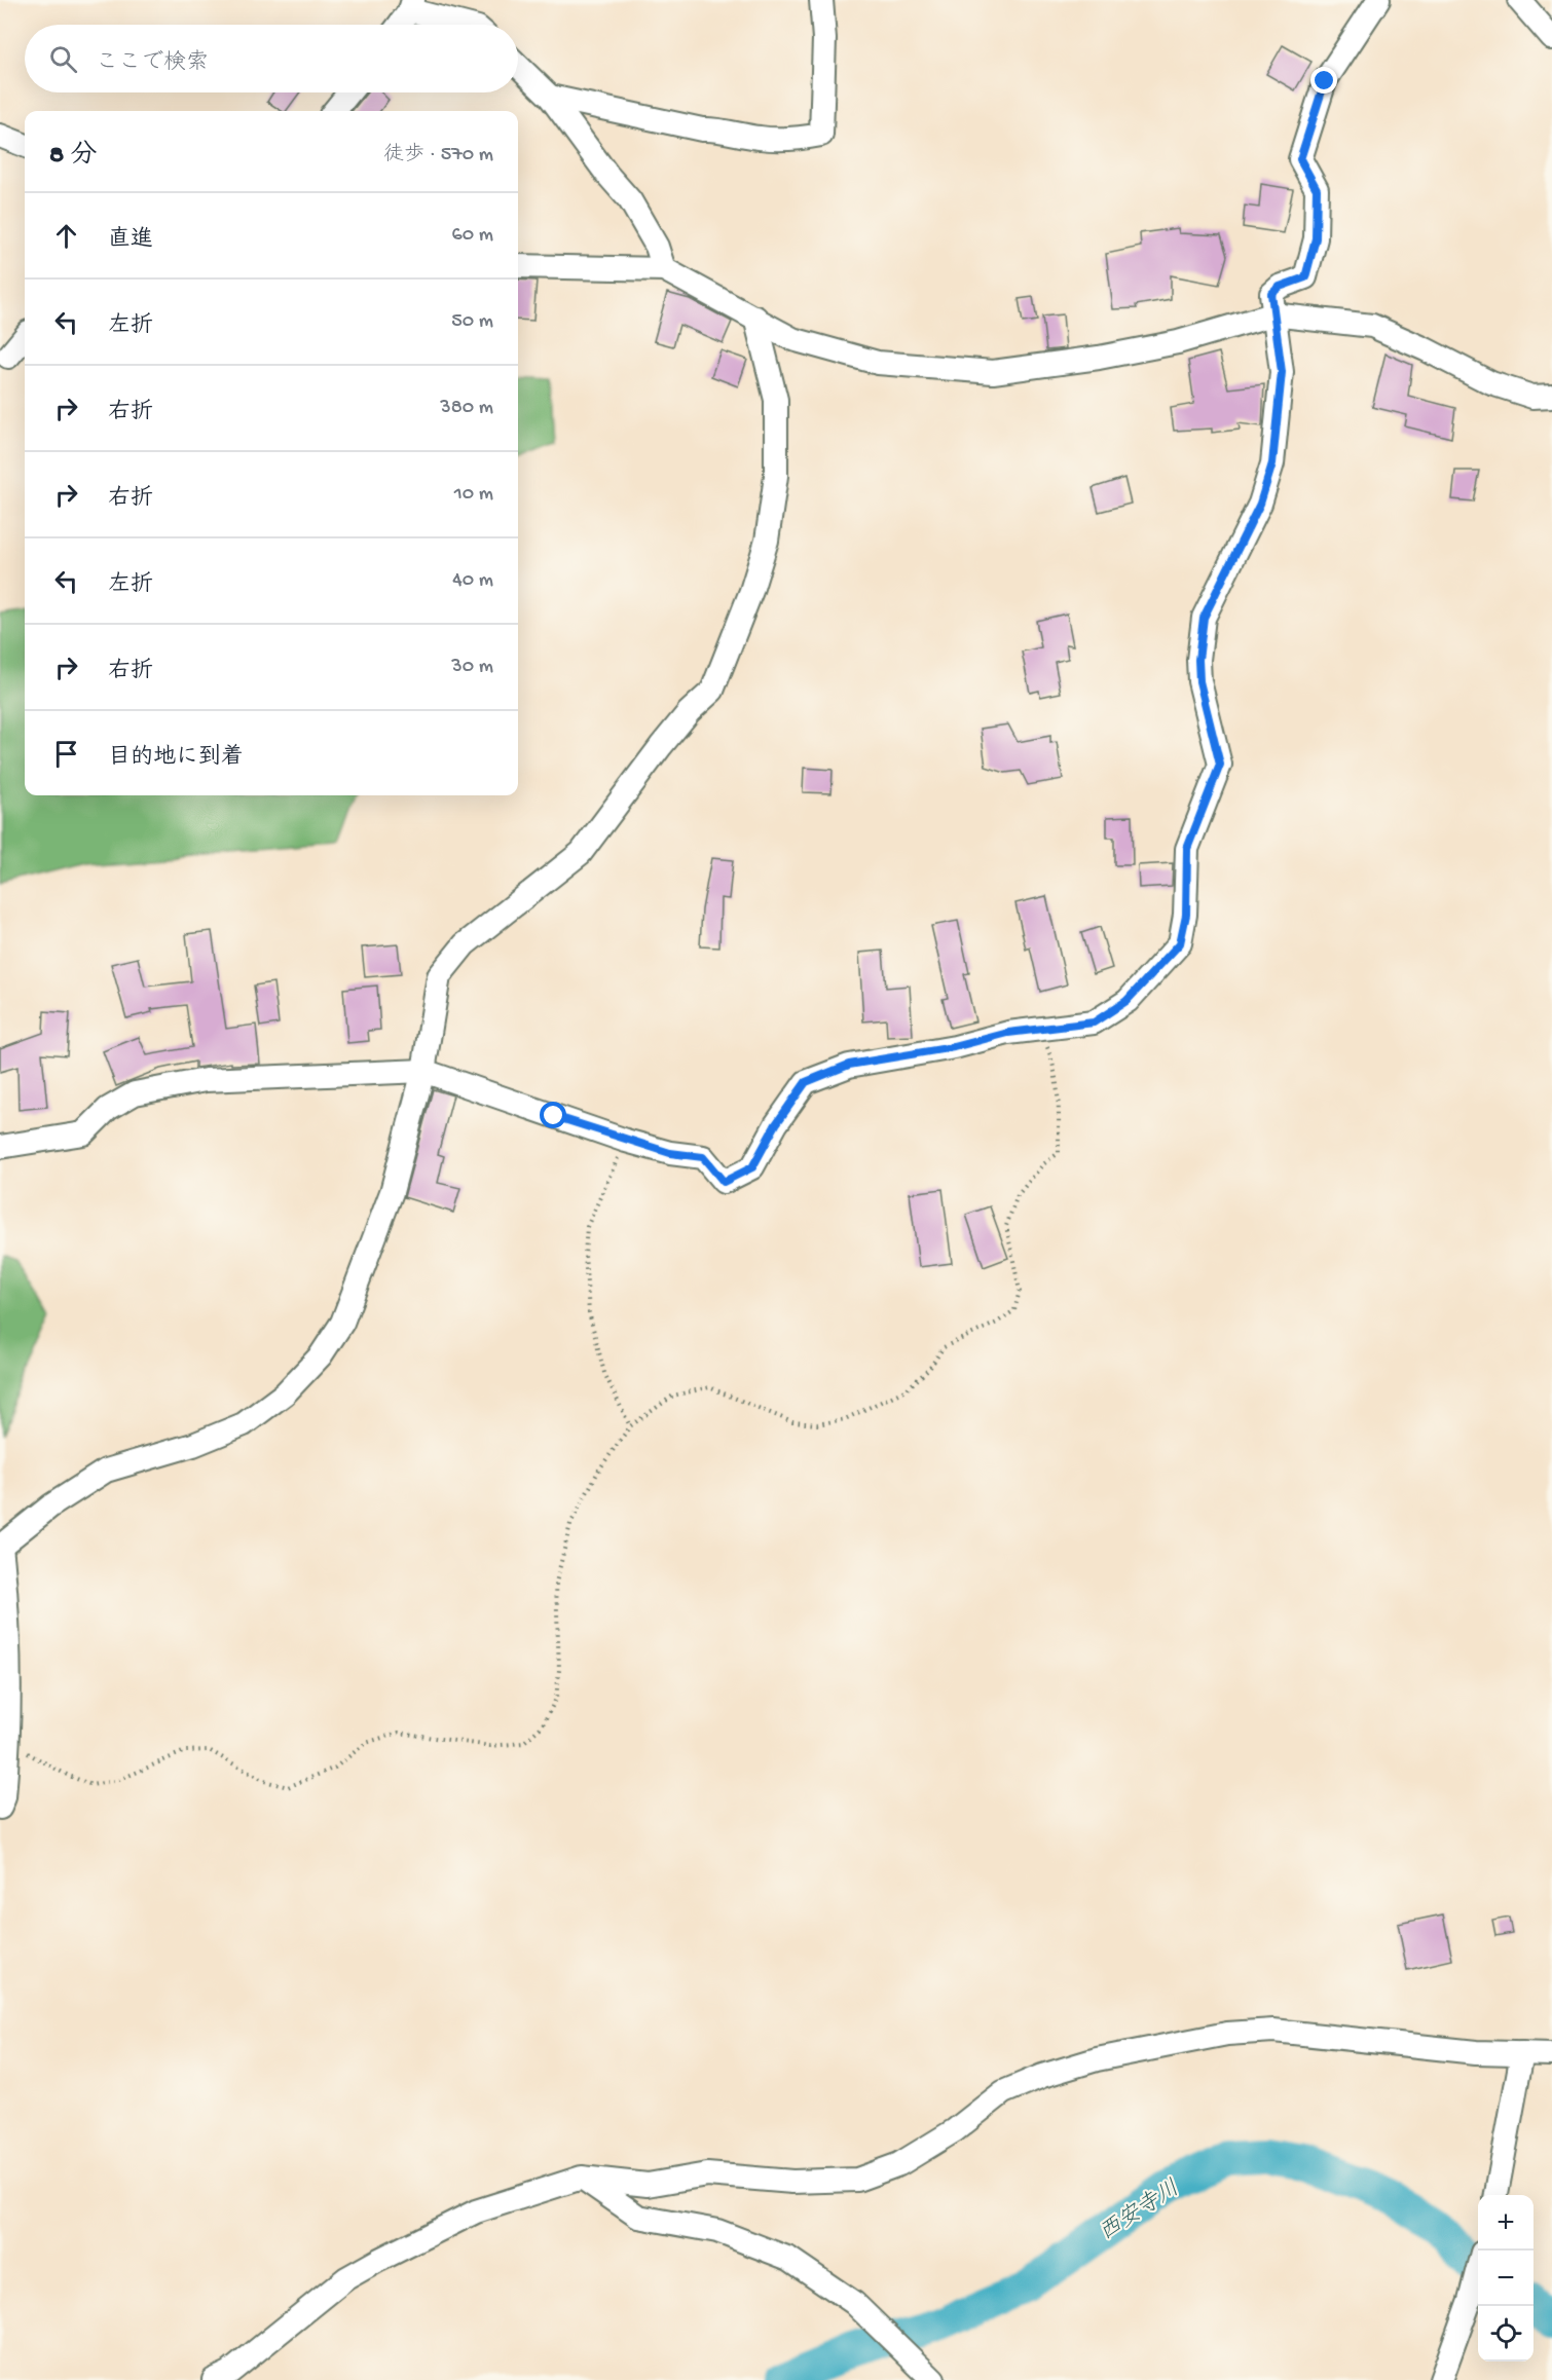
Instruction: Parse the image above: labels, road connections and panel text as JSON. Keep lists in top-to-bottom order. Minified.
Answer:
{"water":["西安寺川"],"page":{"search":"ここで検索","heading":["8 分","徒歩 · 570 m"],"list":[["直進","60 m"],["左折","50 m"],["右折","380 m"],["右折","10 m"],["左折","40 m"],["右折","30 m"],"目的地に到着"],"map_buttons":["+","−"]}}
